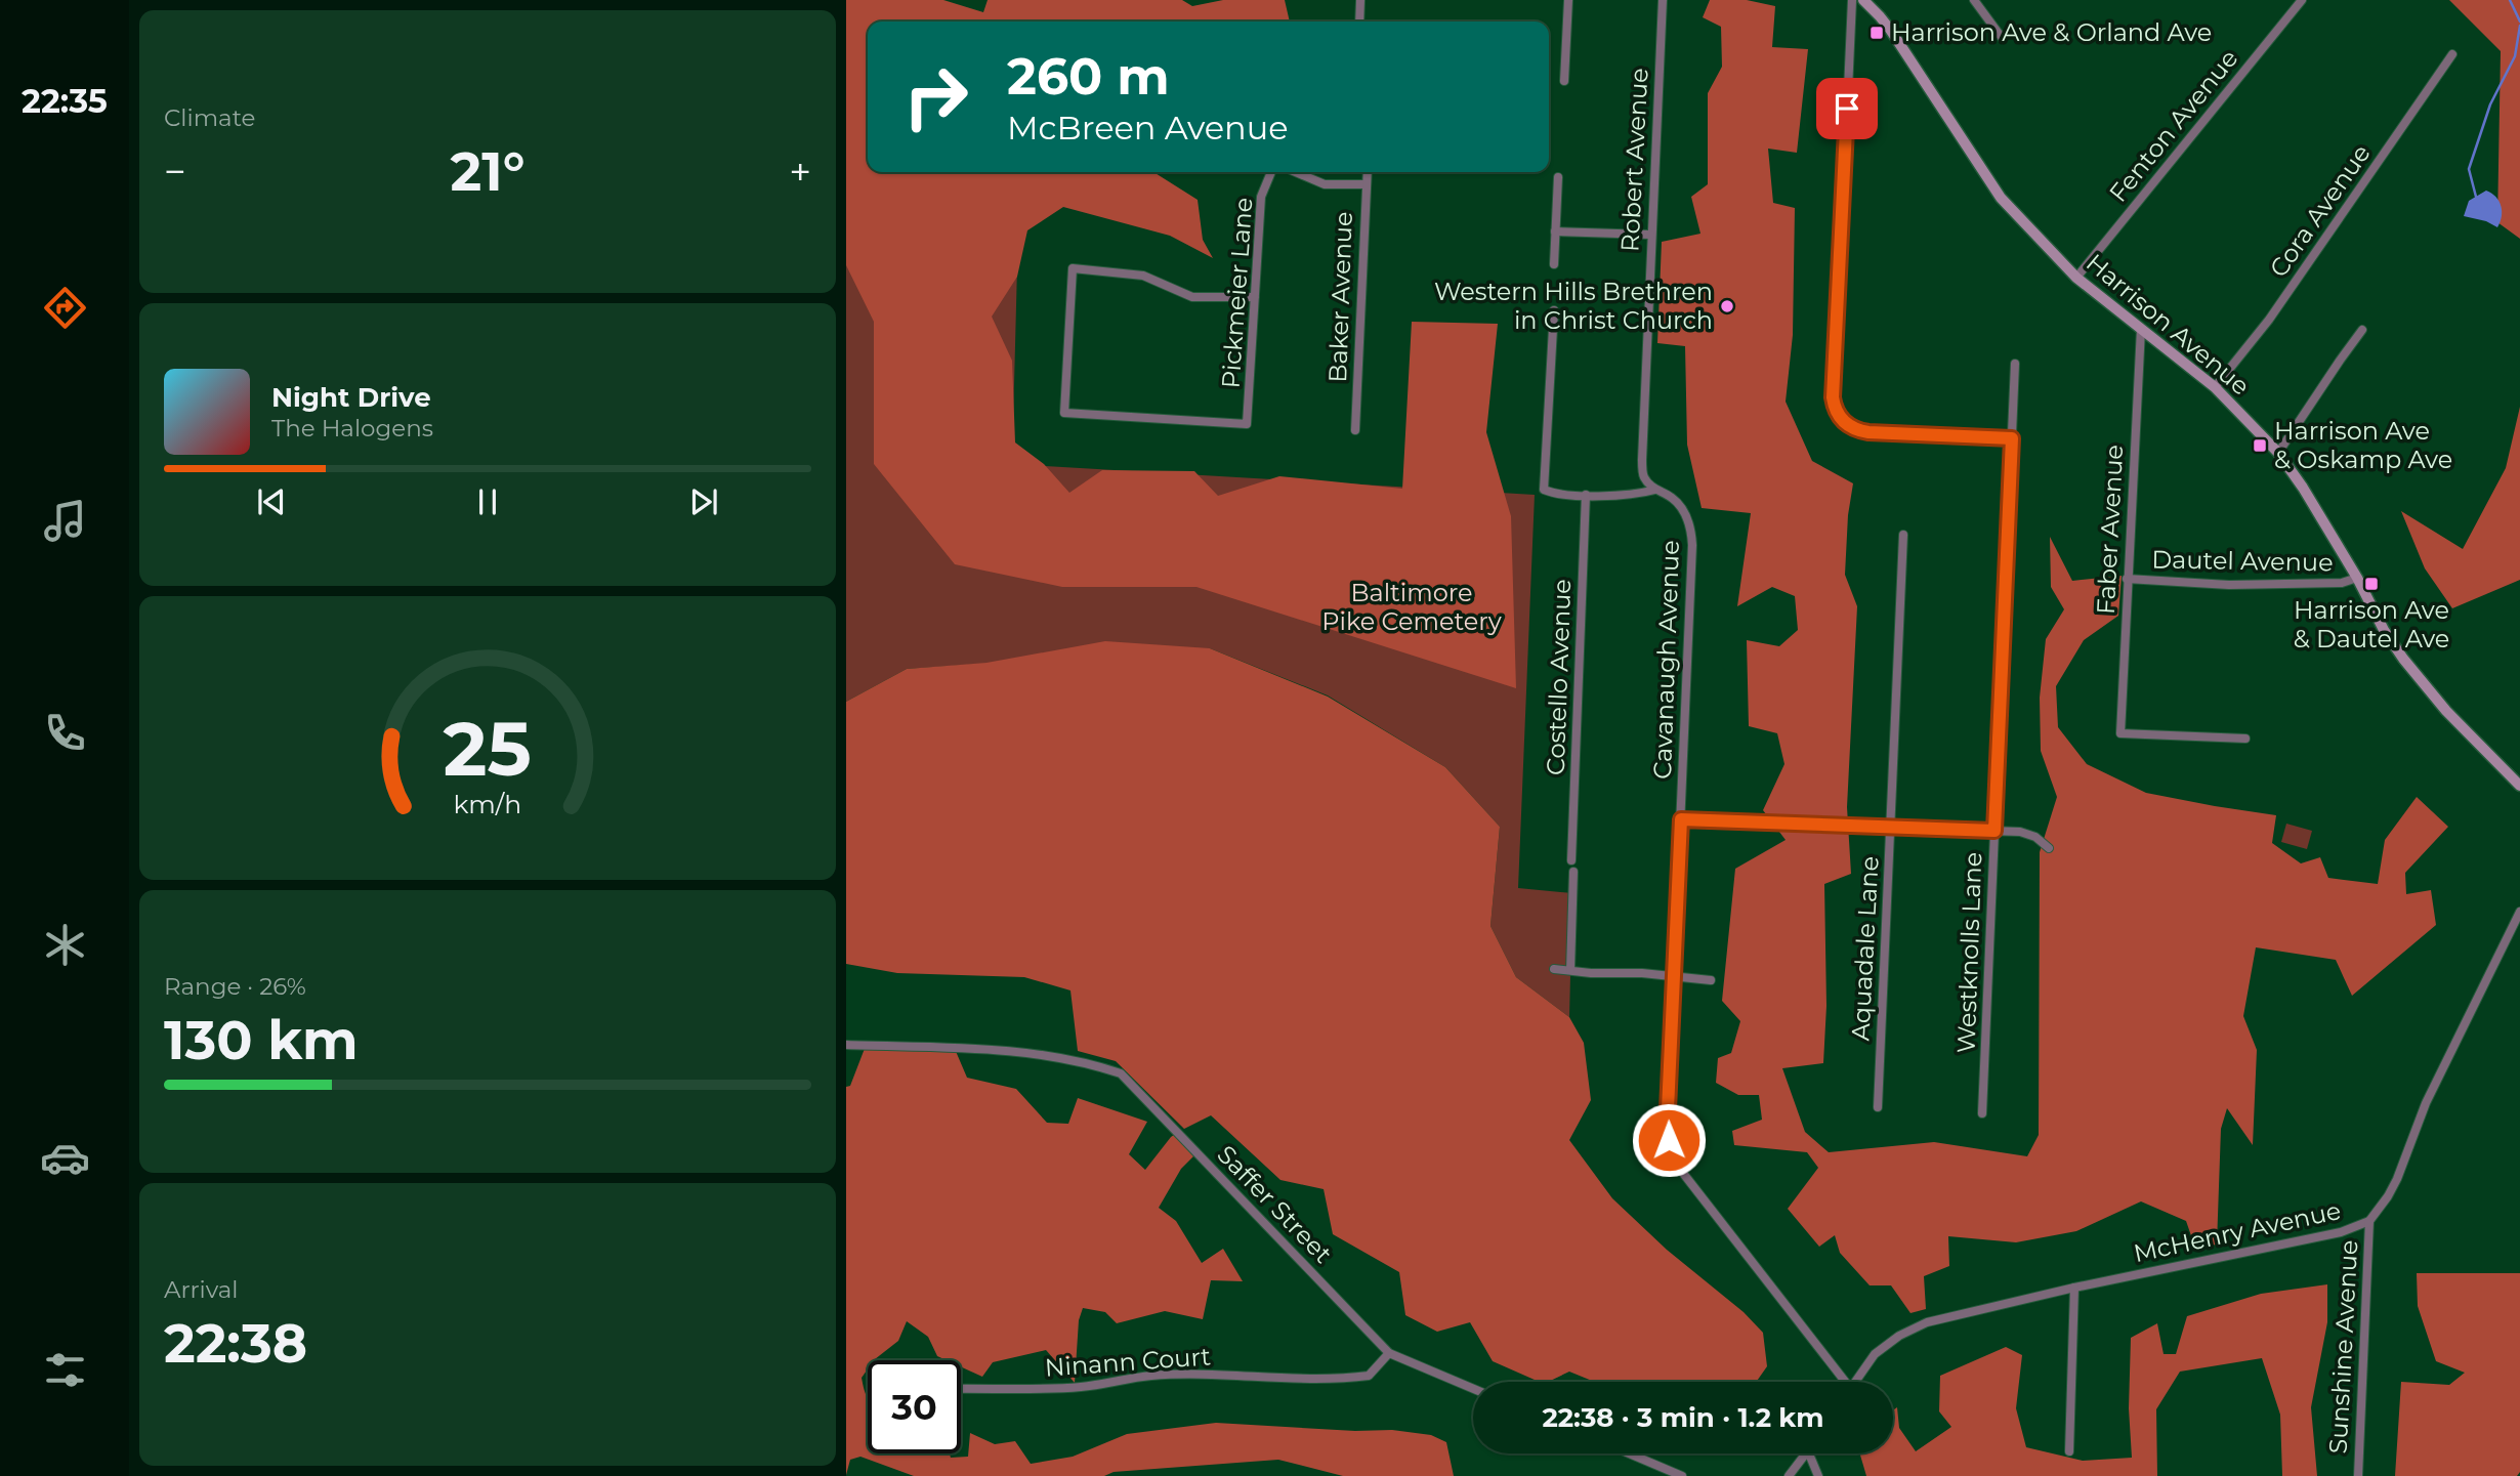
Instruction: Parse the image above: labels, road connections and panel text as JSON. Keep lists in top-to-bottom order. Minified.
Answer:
{"streets":{"main road":["Harrison Avenue"],"street":["Fenton Avenue","Robert Avenue","Cora Avenue","Pickmeier Lane","Baker Avenue","Faber Avenue","Dautel Avenue","Cavanaugh Avenue","Costello Avenue","Aquadale Lane","Westknolls Lane","Saffer Street","McHenry Avenue","Sunshine Avenue","Ninann Court"]},"crossings":[["Fenton Avenue","Harrison Avenue"],["Robert Avenue","Cavanaugh Avenue"],["Cora Avenue","Harrison Avenue"],["Harrison Avenue","Faber Avenue"],["Harrison Avenue","Dautel Avenue"],["Faber Avenue","Dautel Avenue"],["Saffer Street","Ninann Court"],["McHenry Avenue","Sunshine Avenue"]],"parks":["Baltimore Pike Cemetery"],"places":{"transit":["Harrison Ave & Orland Ave","Harrison Ave & Oskamp Ave","Harrison Ave & Dautel Ave"],"other":["Western Hills Brethren in Christ Church"]},"page":{"tabs":"22:35","tile":["Climate",["Range · 26%","130 km"],["Arrival","22:38"]],"turn":["260 m","McBreen Avenue"],"heat":["−","21°","+"],"song":["Night Drive","The Halogens"],"limit":"30","trip":"22:38 · 3 min · 1.2 km","gauge":["25","km/h"]}}
